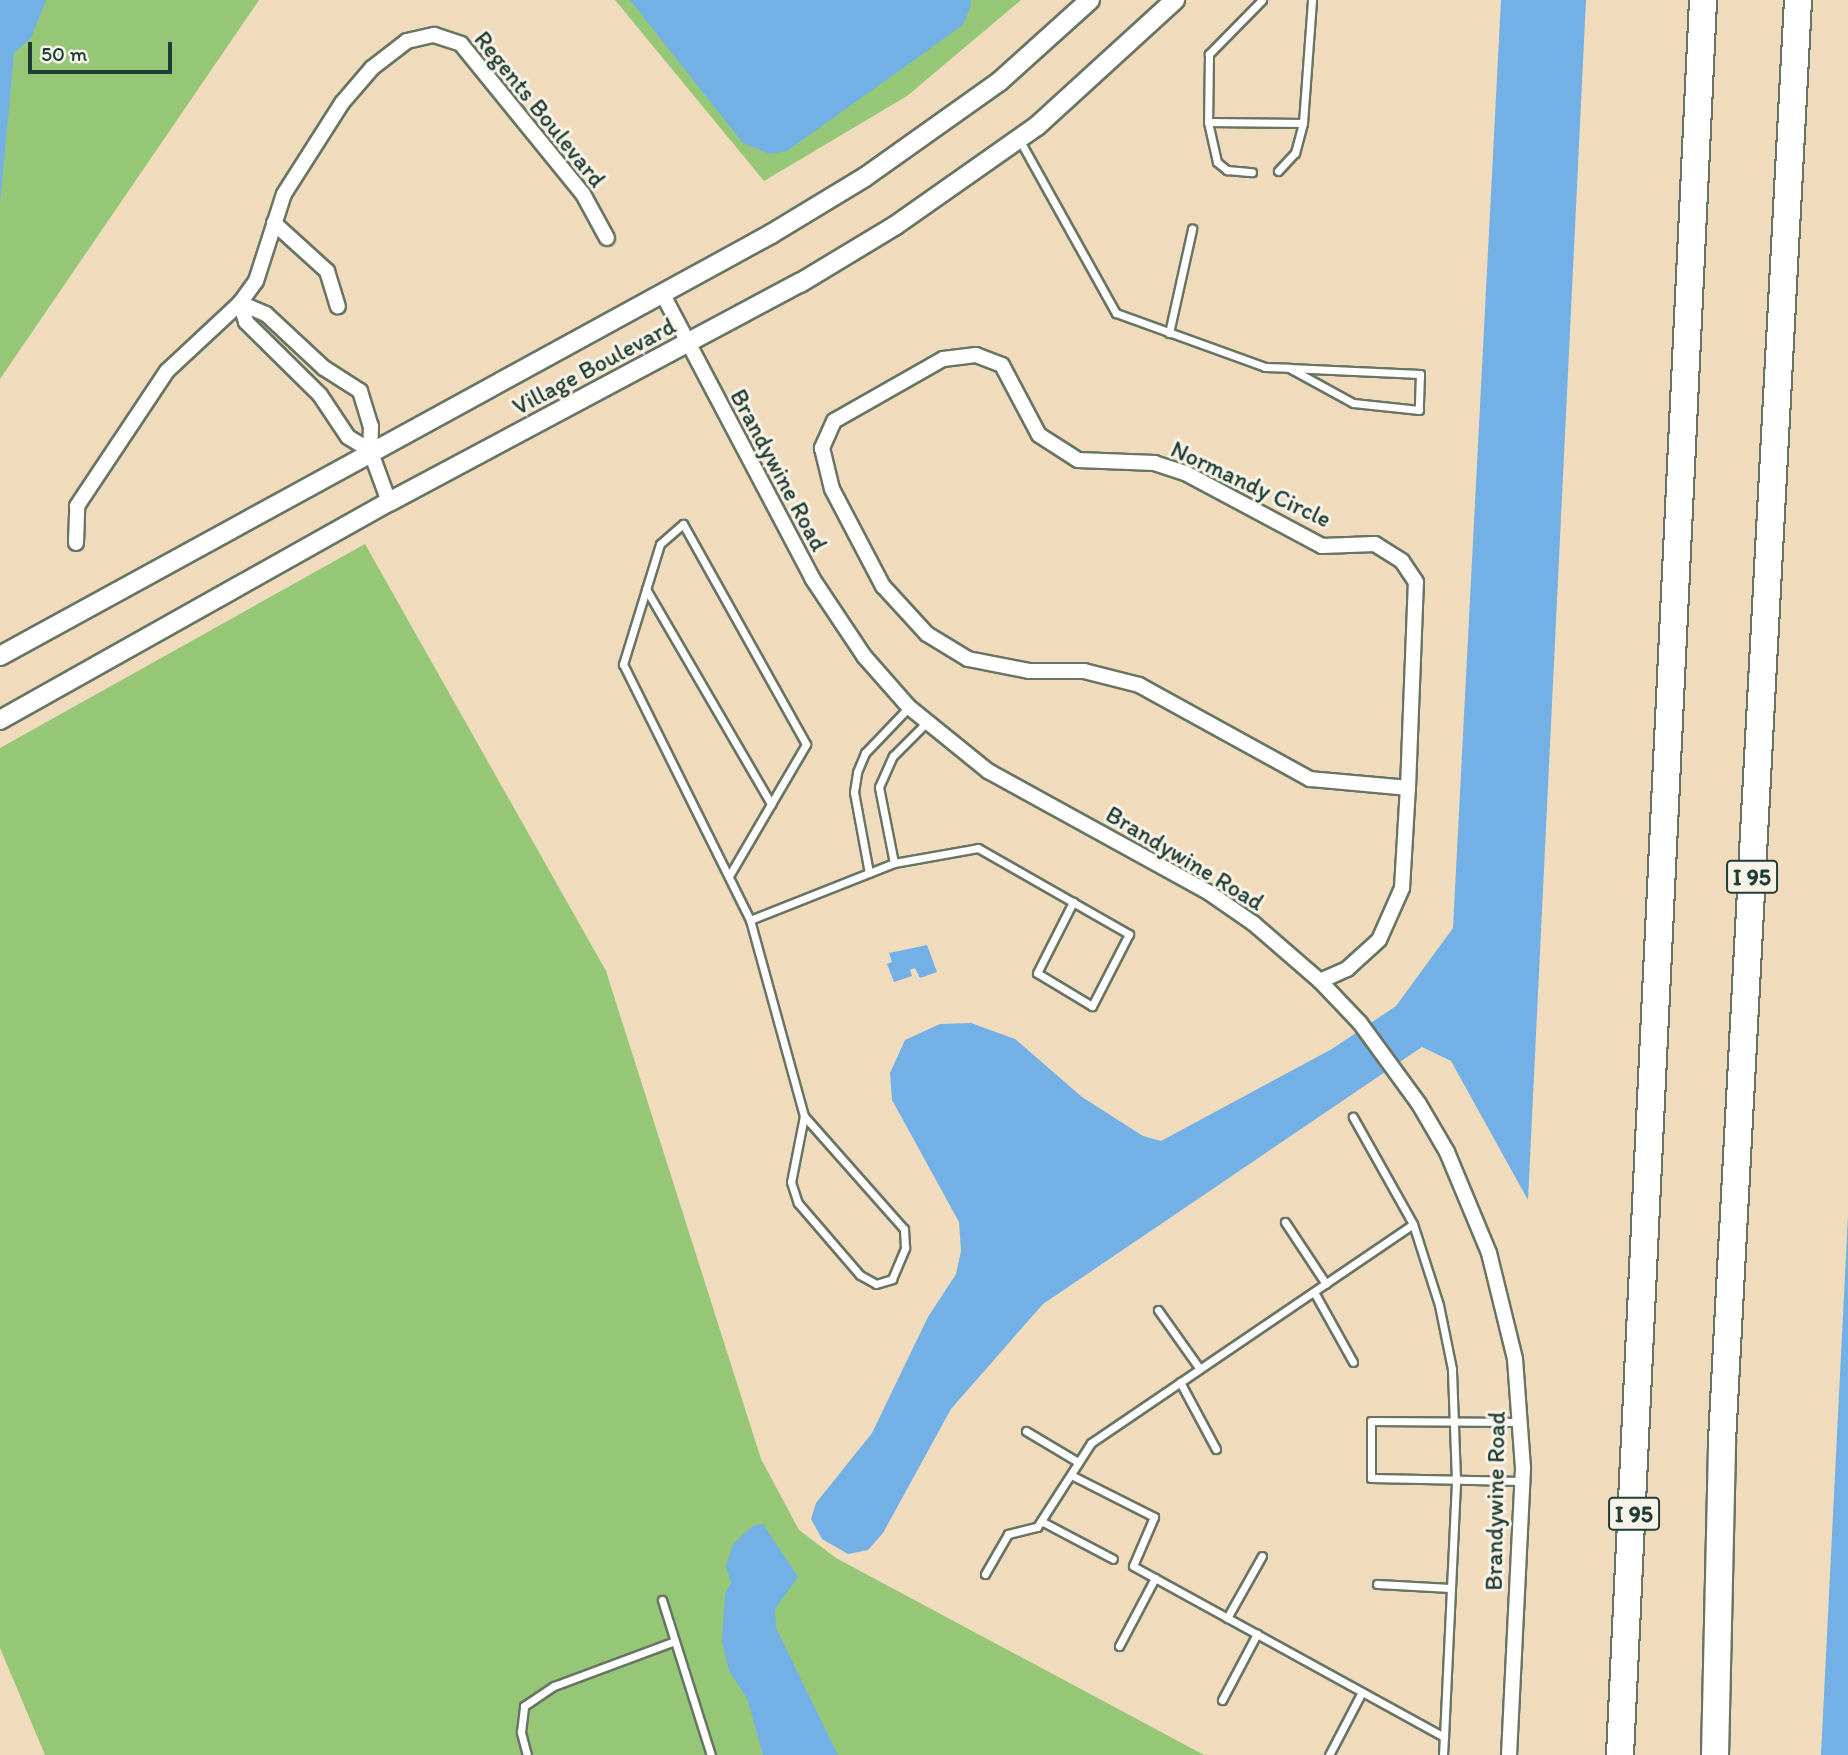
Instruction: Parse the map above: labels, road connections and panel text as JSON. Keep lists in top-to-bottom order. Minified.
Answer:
{"streets":{"highway":["I 95"],"street":["Regents Boulevard","Village Boulevard","Brandywine Road","Normandy Circle"]},"crossings":[["Village Boulevard","Brandywine Road"],["Brandywine Road","Normandy Circle"]],"scale_bar":"50 m"}
